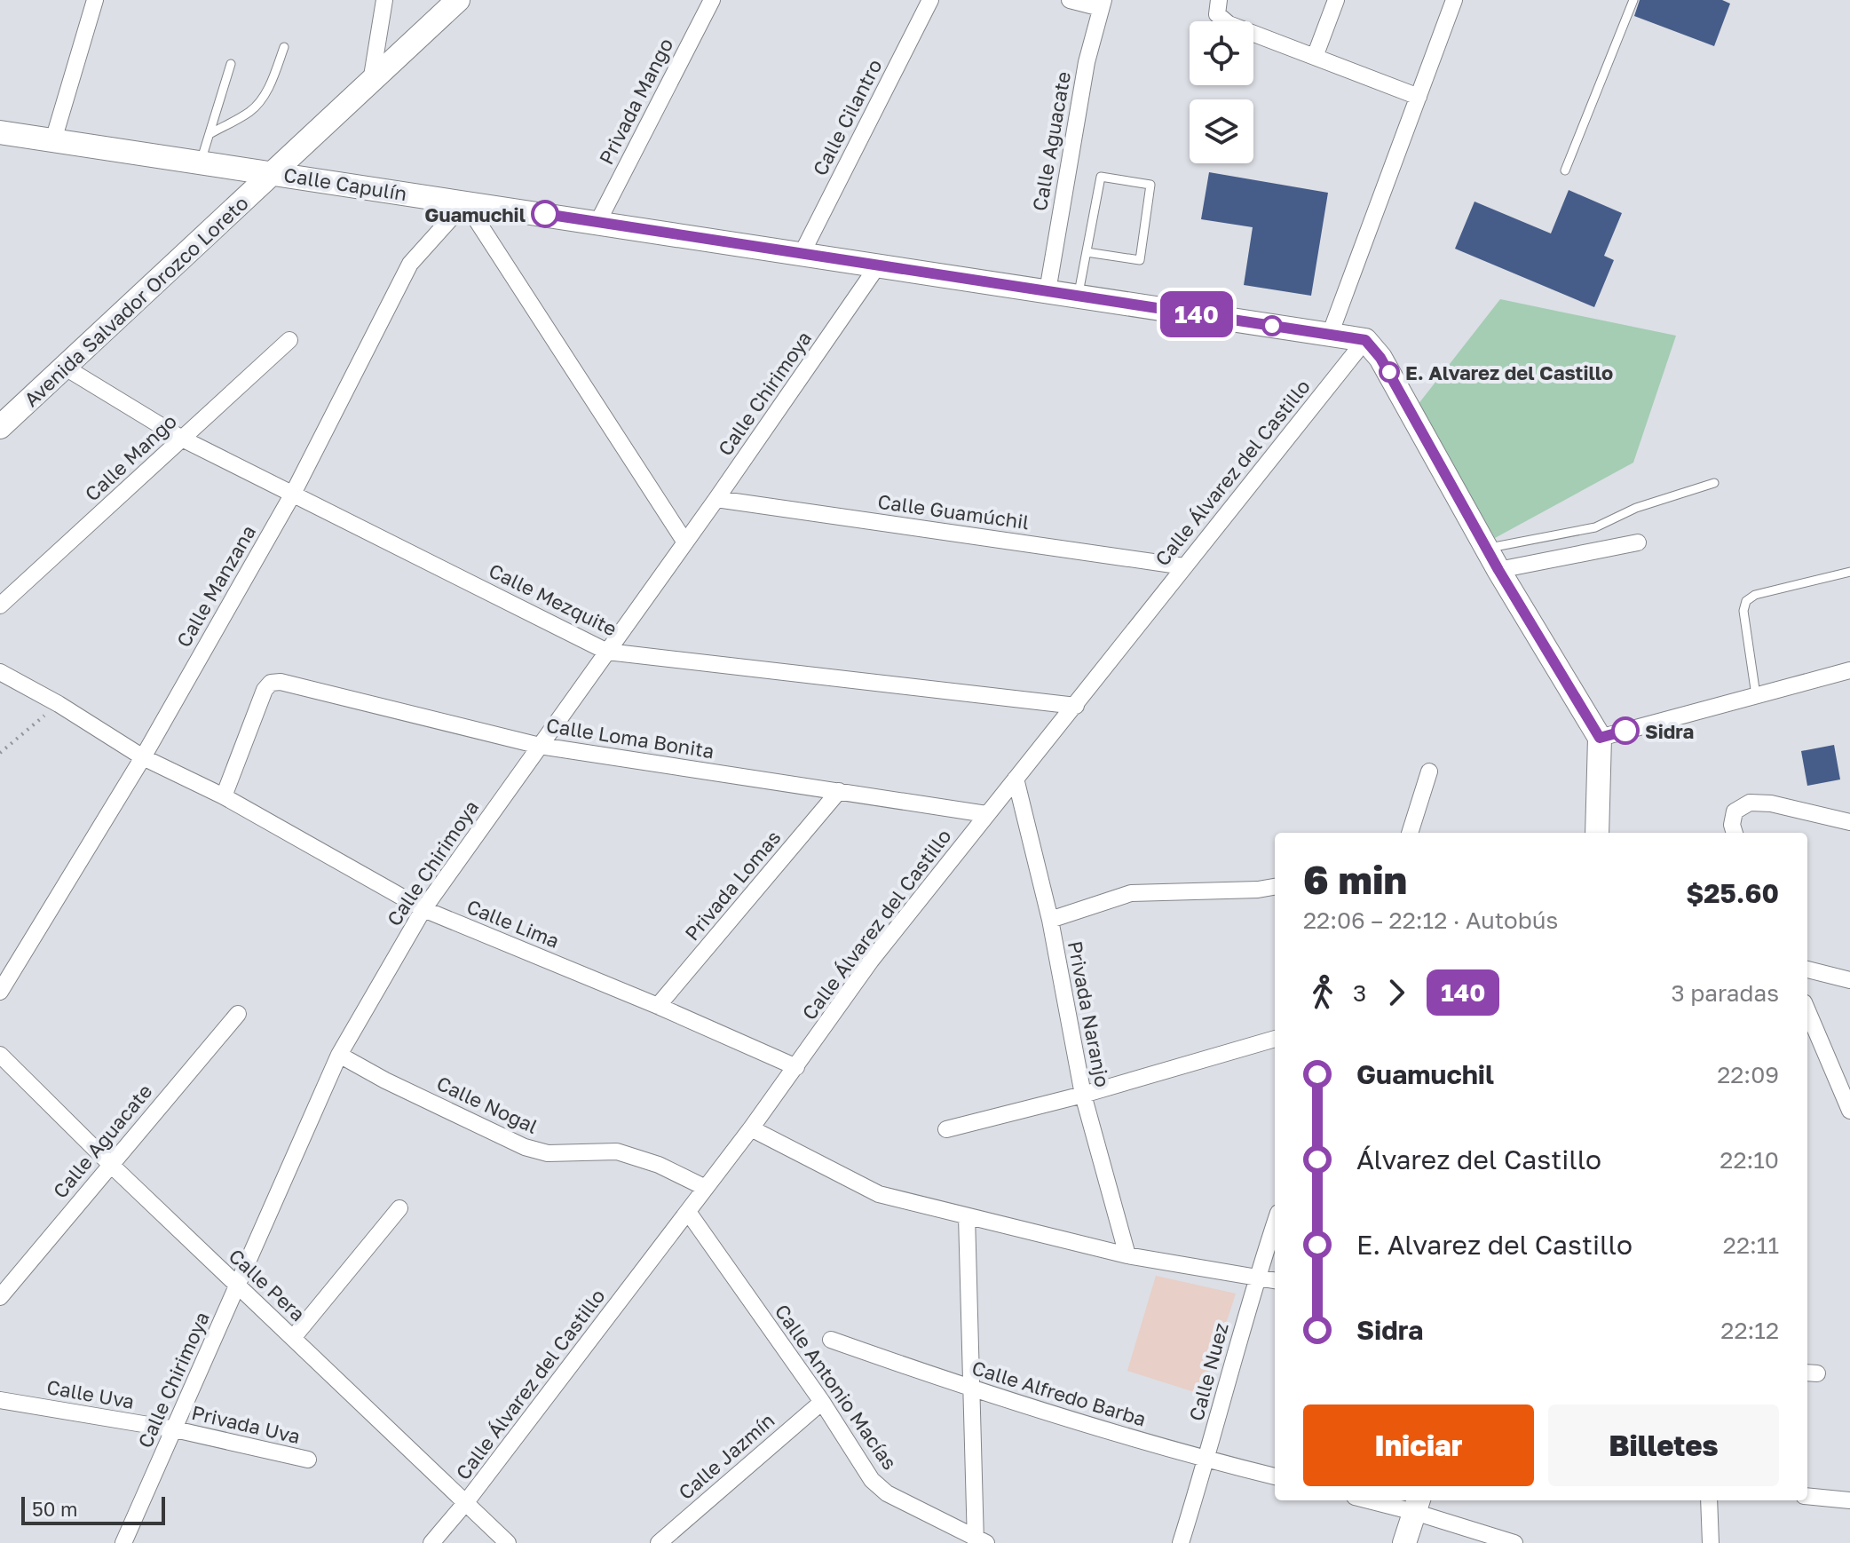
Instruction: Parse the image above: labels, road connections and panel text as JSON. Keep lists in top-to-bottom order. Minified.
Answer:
{"streets":{"street":["Privada Mango","Calle Cilantro","Calle Aguacate","Calle Capulín","Avenida Salvador Orozco Loreto","Calle Chirimoya","Calle Mango","Calle Álvarez del Castillo","Calle Guamúchil","Calle Manzana","Calle Mezquite","Calle Loma Bonita","Privada Lomas","Calle Lima","Privada Naranjo","Calle Nogal","Calle Pera","Calle Nuez","Calle Antonio Macías","Calle Alfredo Barba","Calle Uva","Privada Uva","Calle Jazmín"]},"crossings":[["Privada Mango","Calle Capulín"],["Calle Cilantro","Calle Capulín"],["Calle Aguacate","Calle Capulín"],["Calle Aguacate","Calle Pera"],["Calle Capulín","Avenida Salvador Orozco Loreto"],["Calle Capulín","Calle Chirimoya"],["Calle Capulín","Calle Álvarez del Castillo"],["Calle Capulín","Calle Manzana"],["Avenida Salvador Orozco Loreto","Calle Mezquite"],["Calle Chirimoya","Calle Guamúchil"],["Calle Chirimoya","Calle Mezquite"],["Calle Chirimoya","Calle Loma Bonita"],["Calle Chirimoya","Calle Lima"],["Calle Chirimoya","Calle Nogal"],["Calle Chirimoya","Calle Pera"],["Calle Chirimoya","Calle Uva"],["Calle Chirimoya","Privada Uva"],["Calle Mango","Calle Mezquite"],["Calle Álvarez del Castillo","Calle Guamúchil"],["Calle Álvarez del Castillo","Calle Mezquite"],["Calle Álvarez del Castillo","Calle Loma Bonita"],["Calle Álvarez del Castillo","Calle Lima"],["Calle Álvarez del Castillo","Privada Naranjo"],["Calle Álvarez del Castillo","Calle Nogal"],["Calle Álvarez del Castillo","Calle Pera"],["Calle Álvarez del Castillo","Calle Antonio Macías"],["Calle Manzana","Calle Mezquite"],["Calle Manzana","Calle Lima"],["Calle Loma Bonita","Privada Lomas"],["Calle Loma Bonita","Calle Lima"],["Privada Lomas","Calle Lima"],["Calle Nuez","Calle Alfredo Barba"],["Calle Antonio Macías","Calle Jazmín"],["Calle Uva","Privada Uva"]],"places":["Guamuchil","E. Alvarez del Castillo","Sidra"],"lines":["bus line 140"],"scale_bar":"50 m","page":{"on_map":"140","heading":["6 min","22:06 – 22:12 · Autobús","$25.60"],"legs":["3","140","3 paradas"],"list":[{"name":"Guamuchil","value":"22:09"},{"name":"Álvarez del Castillo","value":"22:10"},{"name":"E. Alvarez del Castillo","value":"22:11"},{"name":"Sidra","value":"22:12"}],"buttons":["Iniciar","Billetes"],"scale":"50 m"}}
